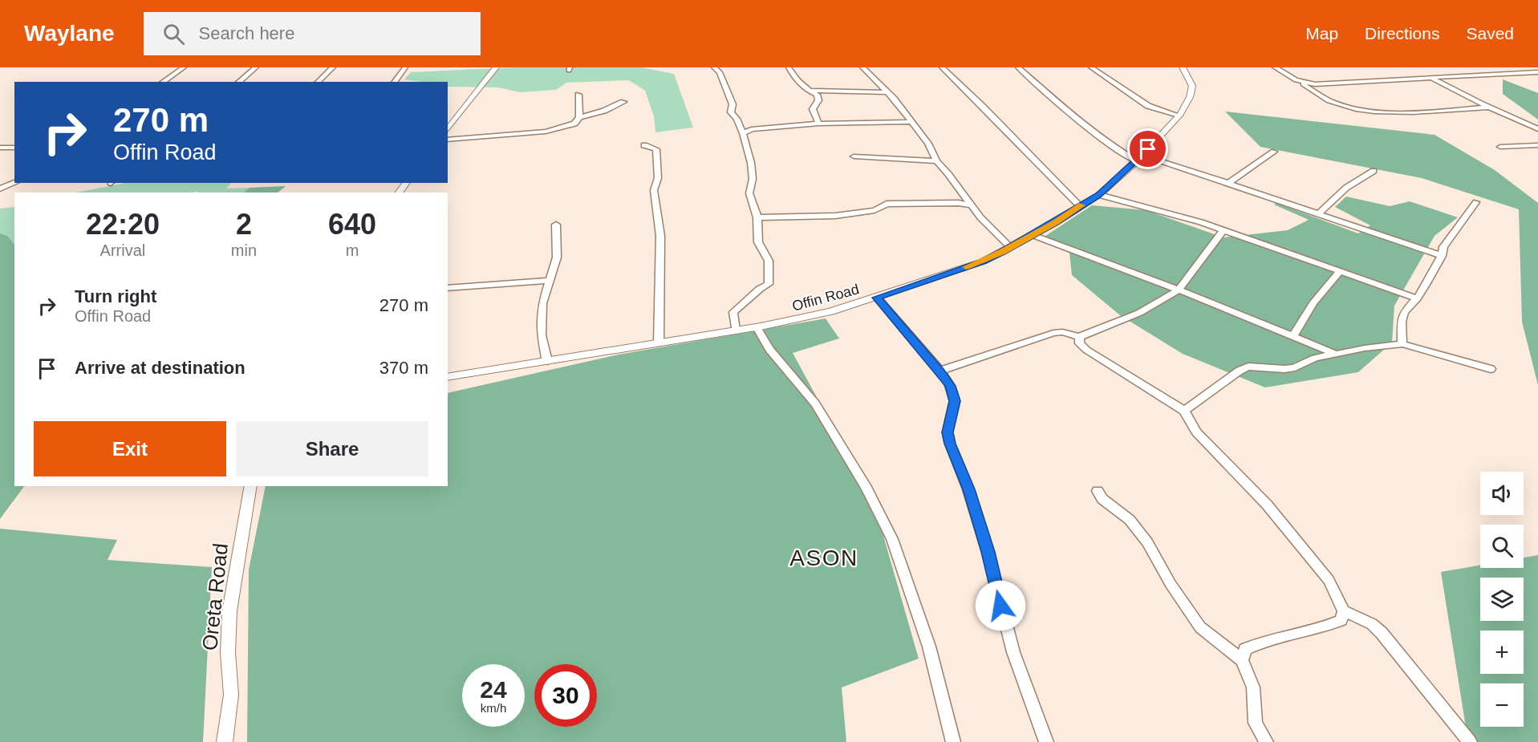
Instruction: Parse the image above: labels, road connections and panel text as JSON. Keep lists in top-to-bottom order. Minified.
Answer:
{"streets":{"street":["Offin Road","Oreta Road"]},"districts":["ASON"],"page":{"header":"Waylane","search":"Search here","nav":["Map","Directions","Saved"],"turn":["270 m","Offin Road"],"eta":["22:20","Arrival","2","min","640","m"],"list":[{"name":"Turn right","note":"Offin Road","value":"270 m"},{"name":"Arrive at destination","value":"370 m"}],"buttons":["Exit","Share"],"map_buttons":["+","−"],"speed":"24 km/h","limit":"30"}}
